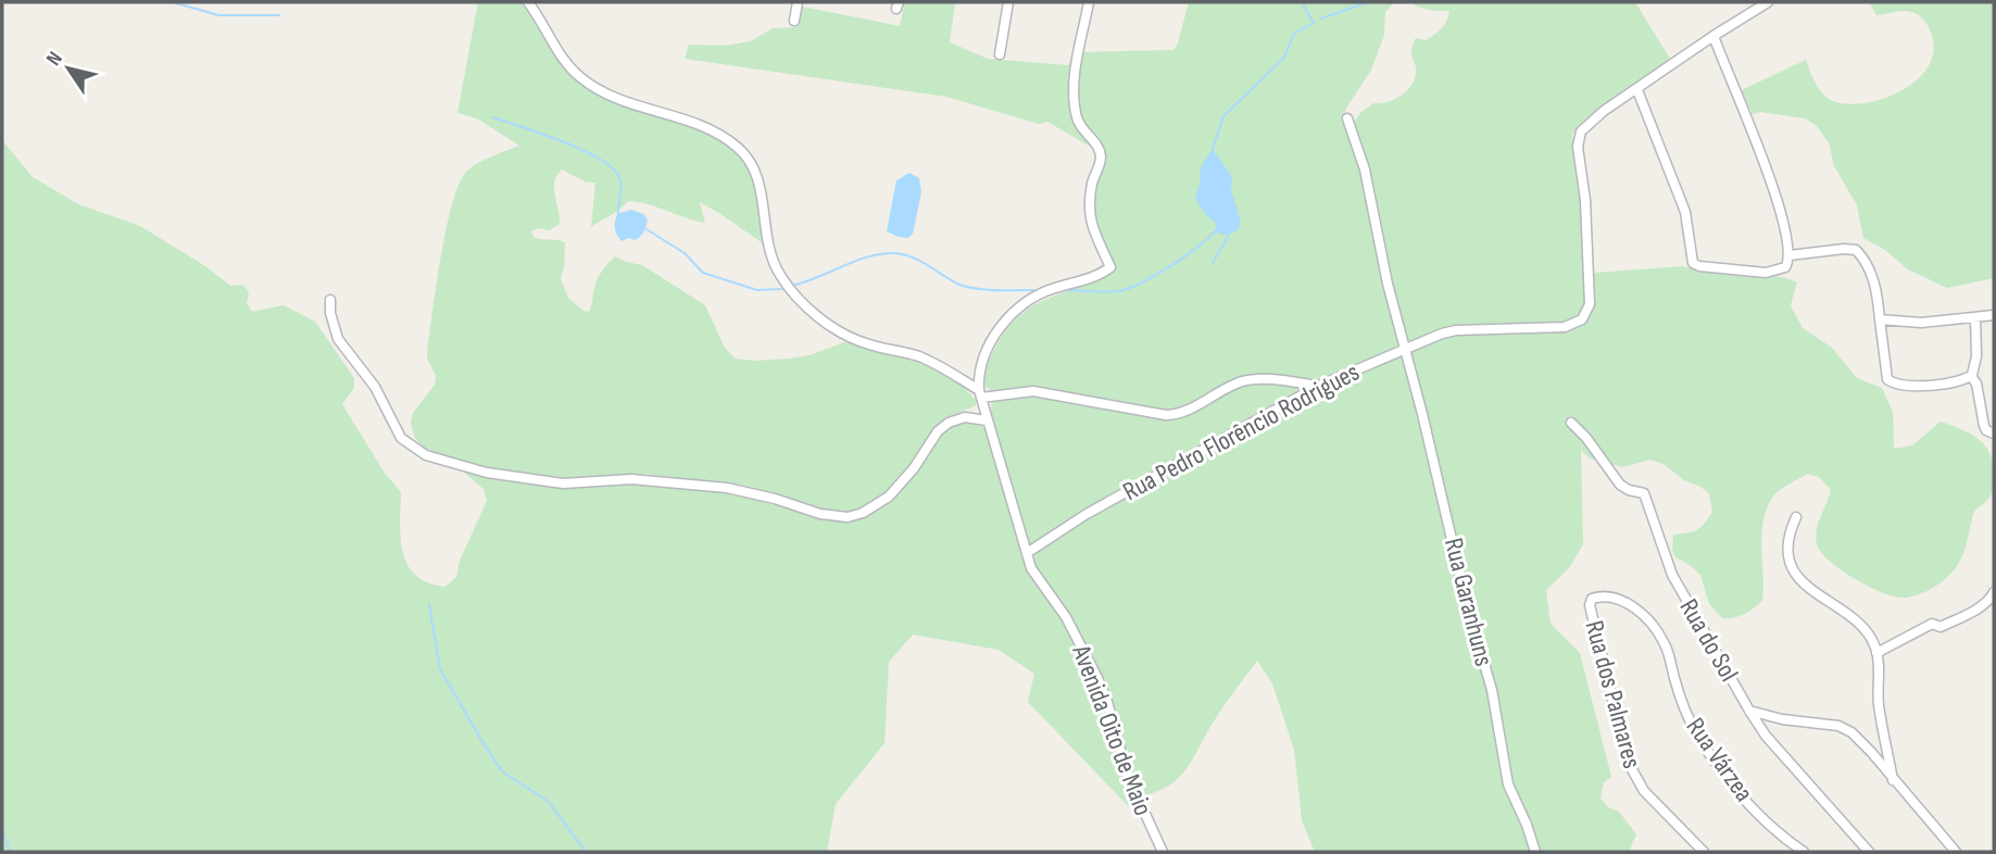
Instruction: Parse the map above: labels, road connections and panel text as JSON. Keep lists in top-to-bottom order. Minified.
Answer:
{"streets":{"street":["Rua Pedro Florêncio Rodrigues","Rua Garanhuns","Rua do Sol","Rua dos Palmares","Avenida Oito de Maio","Rua Várzea"]},"crossings":[["Rua Pedro Florêncio Rodrigues","Rua Garanhuns"],["Rua Pedro Florêncio Rodrigues","Avenida Oito de Maio"],["Rua dos Palmares","Rua Várzea"]],"north":"top left"}
